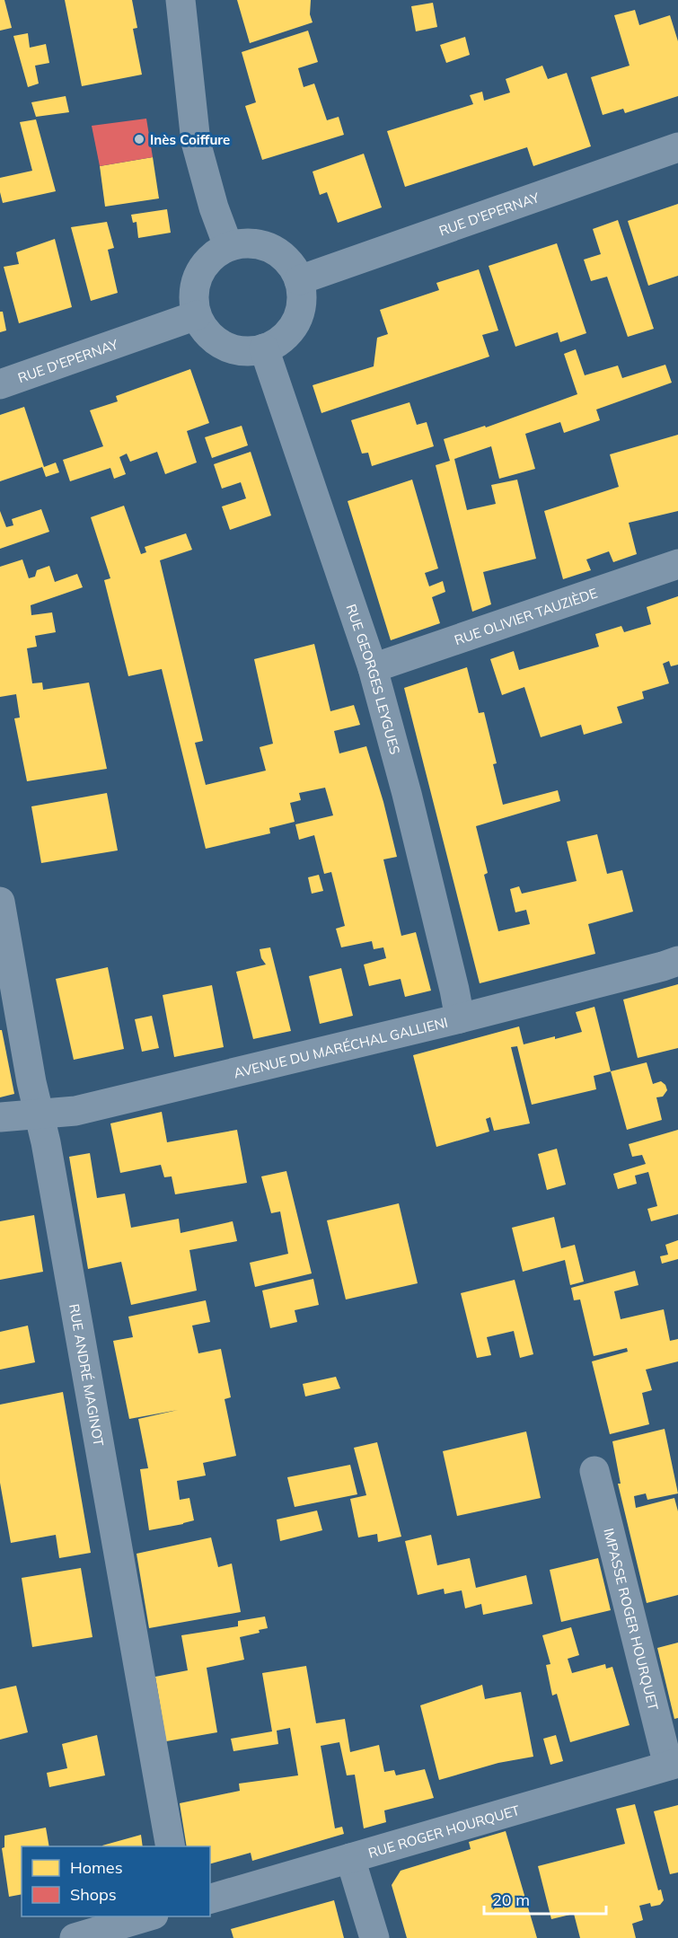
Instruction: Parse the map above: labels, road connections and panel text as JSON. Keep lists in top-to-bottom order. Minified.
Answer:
{"streets":{"street":["RUE D'EPERNAY","RUE OLIVIER TAUZIÈDE","RUE GEORGES LEYGUES","AVENUE DU MARÉCHAL GALLIENI","RUE ANDRÉ MAGINOT","IMPASSE ROGER HOURQUET","RUE ROGER HOURQUET"]},"crossings":[["RUE D'EPERNAY","RUE GEORGES LEYGUES"],["RUE OLIVIER TAUZIÈDE","RUE GEORGES LEYGUES"],["RUE GEORGES LEYGUES","AVENUE DU MARÉCHAL GALLIENI"],["AVENUE DU MARÉCHAL GALLIENI","RUE ANDRÉ MAGINOT"],["IMPASSE ROGER HOURQUET","RUE ROGER HOURQUET"]],"places":["Inès Coiffure"],"legend":["Homes","Shops"],"scale_bar":"20 m"}
